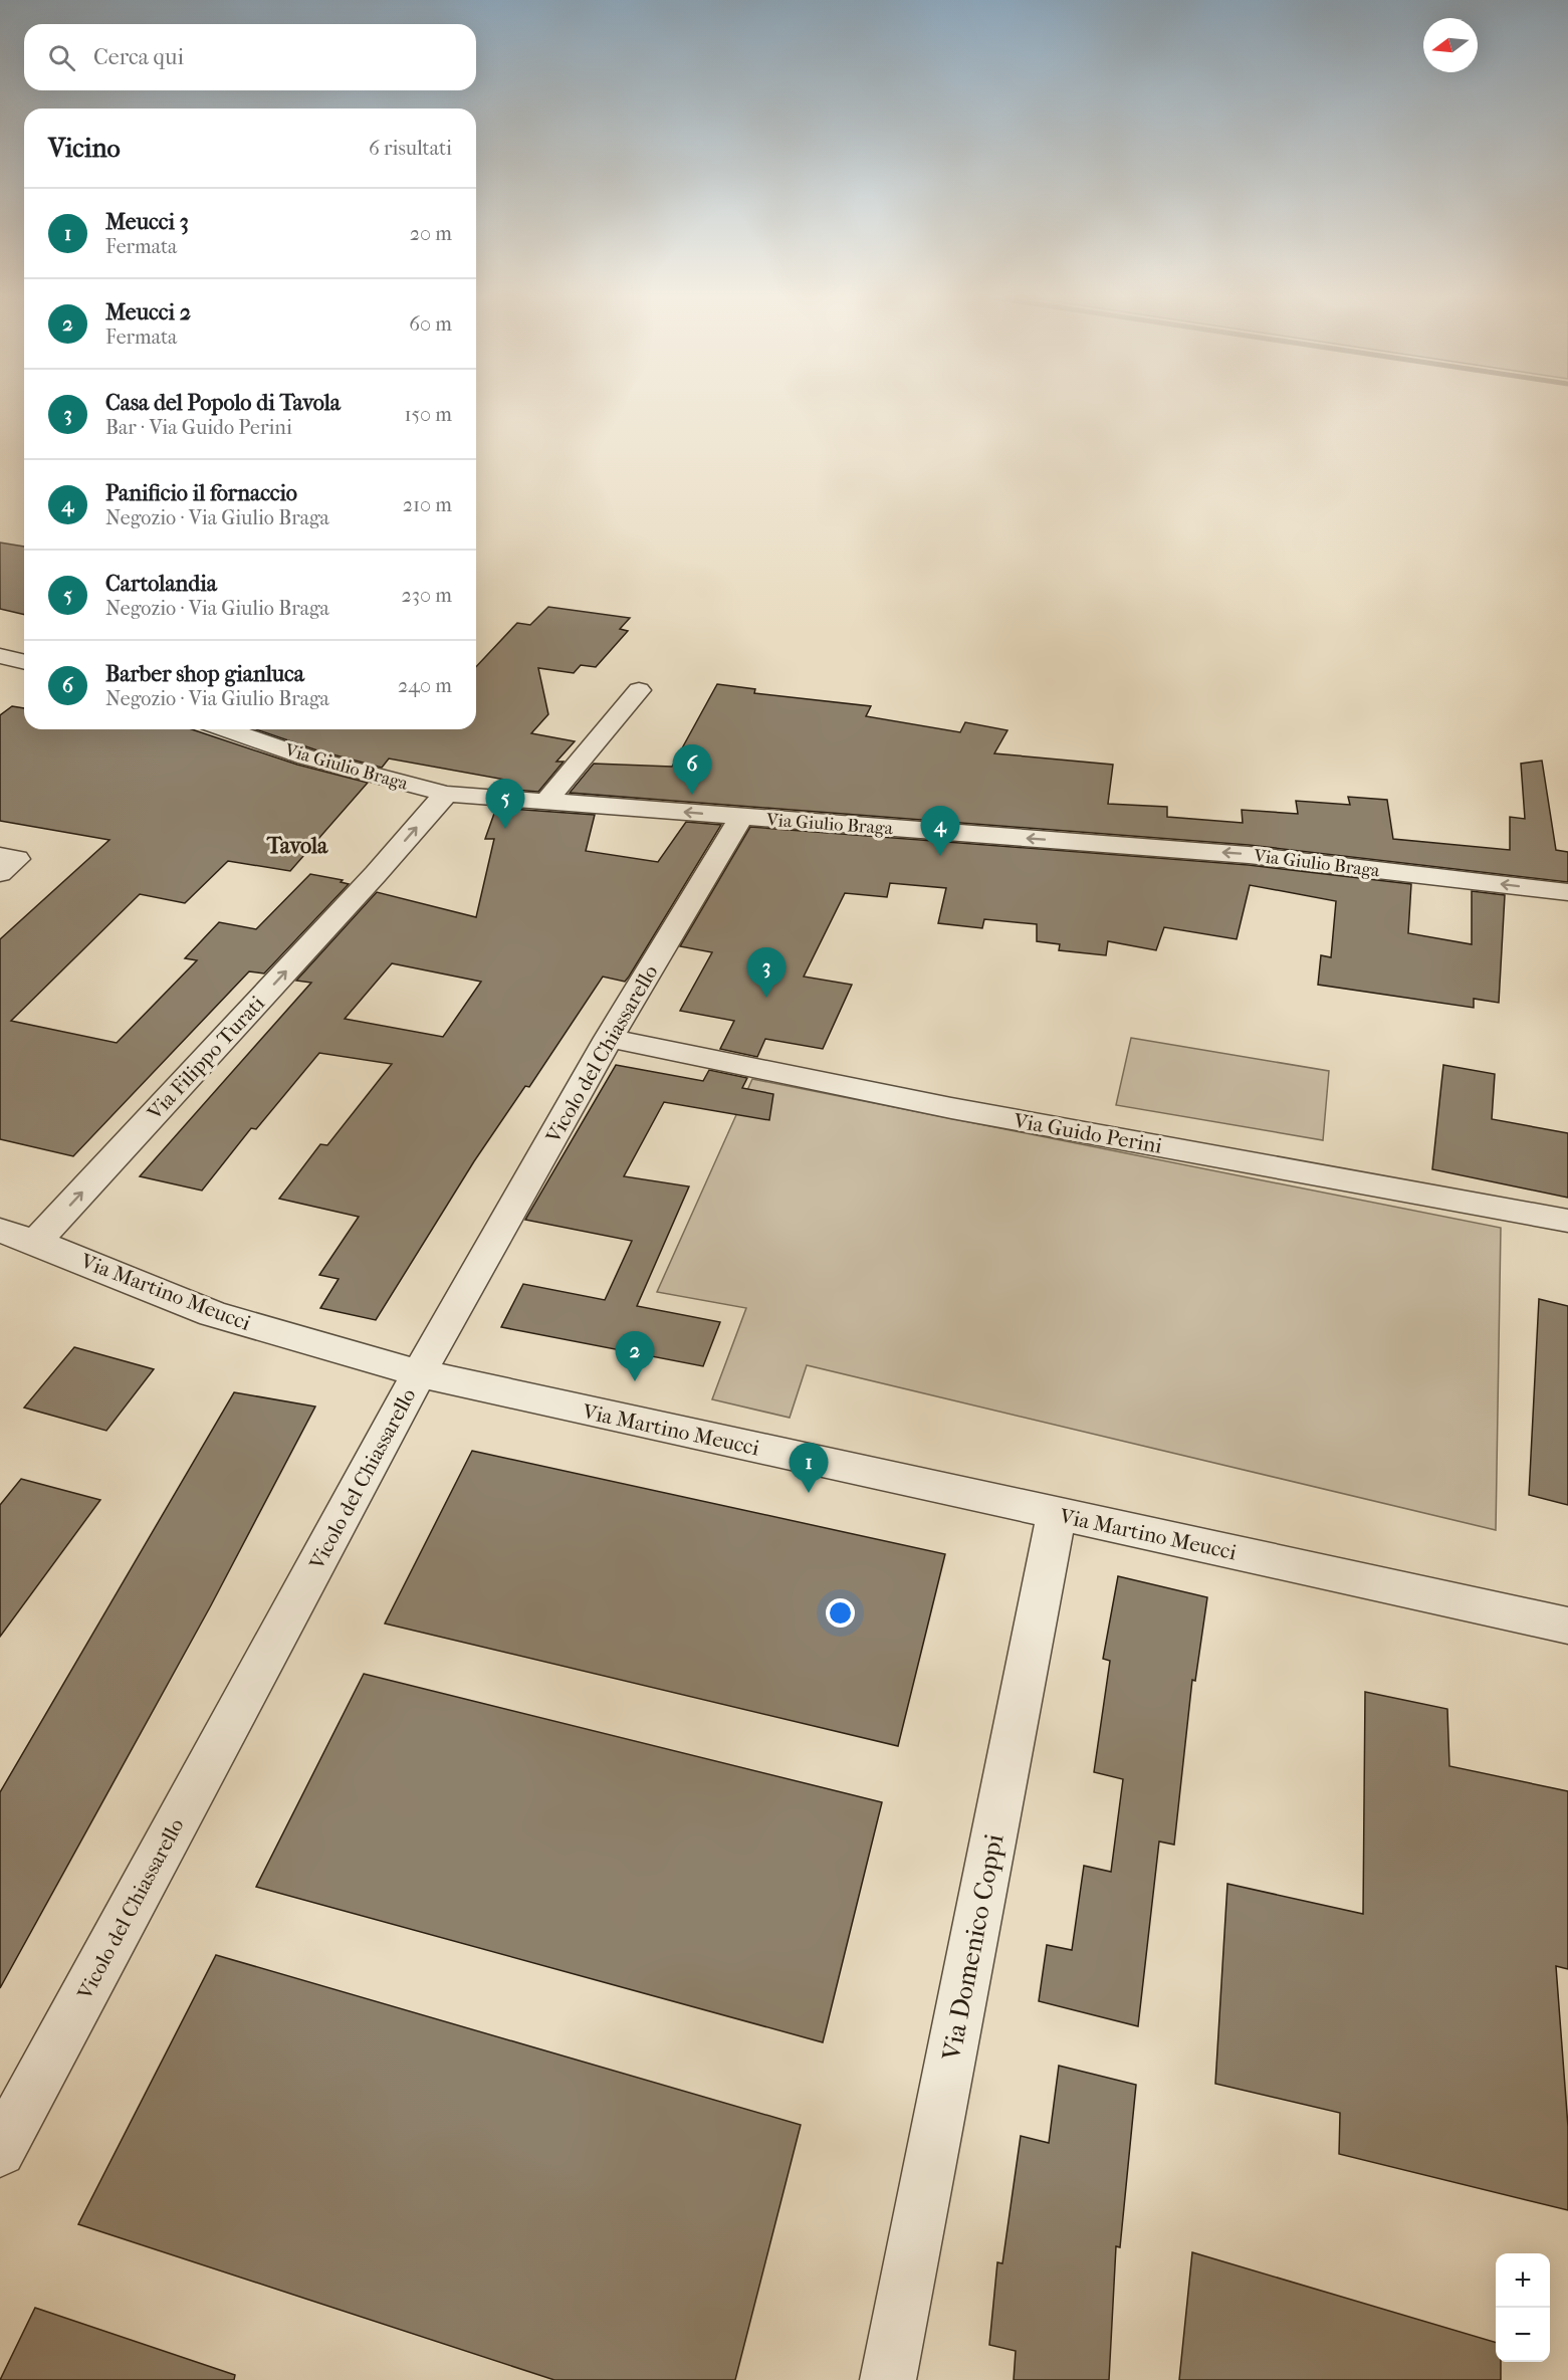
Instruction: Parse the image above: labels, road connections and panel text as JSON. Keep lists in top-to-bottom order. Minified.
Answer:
{"streets":{"street":["Via Giulio Braga","Vicolo del Chiassarello","Via Filippo Turati","Via Guido Perini","Via Martino Meucci","Via Domenico Coppi"]},"crossings":[["Via Giulio Braga","Vicolo del Chiassarello"],["Via Giulio Braga","Via Filippo Turati"],["Vicolo del Chiassarello","Via Guido Perini"],["Vicolo del Chiassarello","Via Martino Meucci"],["Via Filippo Turati","Via Martino Meucci"],["Via Martino Meucci","Via Domenico Coppi"]],"one_way":["Via Giulio Braga","Via Filippo Turati"],"districts":["Tavola"],"north":"left","page":{"search":"Cerca qui","heading":["Vicino","6 risultati"],"list":[{"mark":"1","name":"Meucci 3","note":"Fermata","value":"20 m"},{"mark":"2","name":"Meucci 2","note":"Fermata","value":"60 m"},{"mark":"3","name":"Casa del Popolo di Tavola","note":"Bar · Via Guido Perini","value":"150 m"},{"mark":"4","name":"Panificio il fornaccio","note":"Negozio · Via Giulio Braga","value":"210 m"},{"mark":"5","name":"Cartolandia","note":"Negozio · Via Giulio Braga","value":"230 m"},{"mark":"6","name":"Barber shop gianluca","note":"Negozio · Via Giulio Braga","value":"240 m"}],"pins":["6","5","4","3","2","1"],"map_buttons":["+","−"]}}
